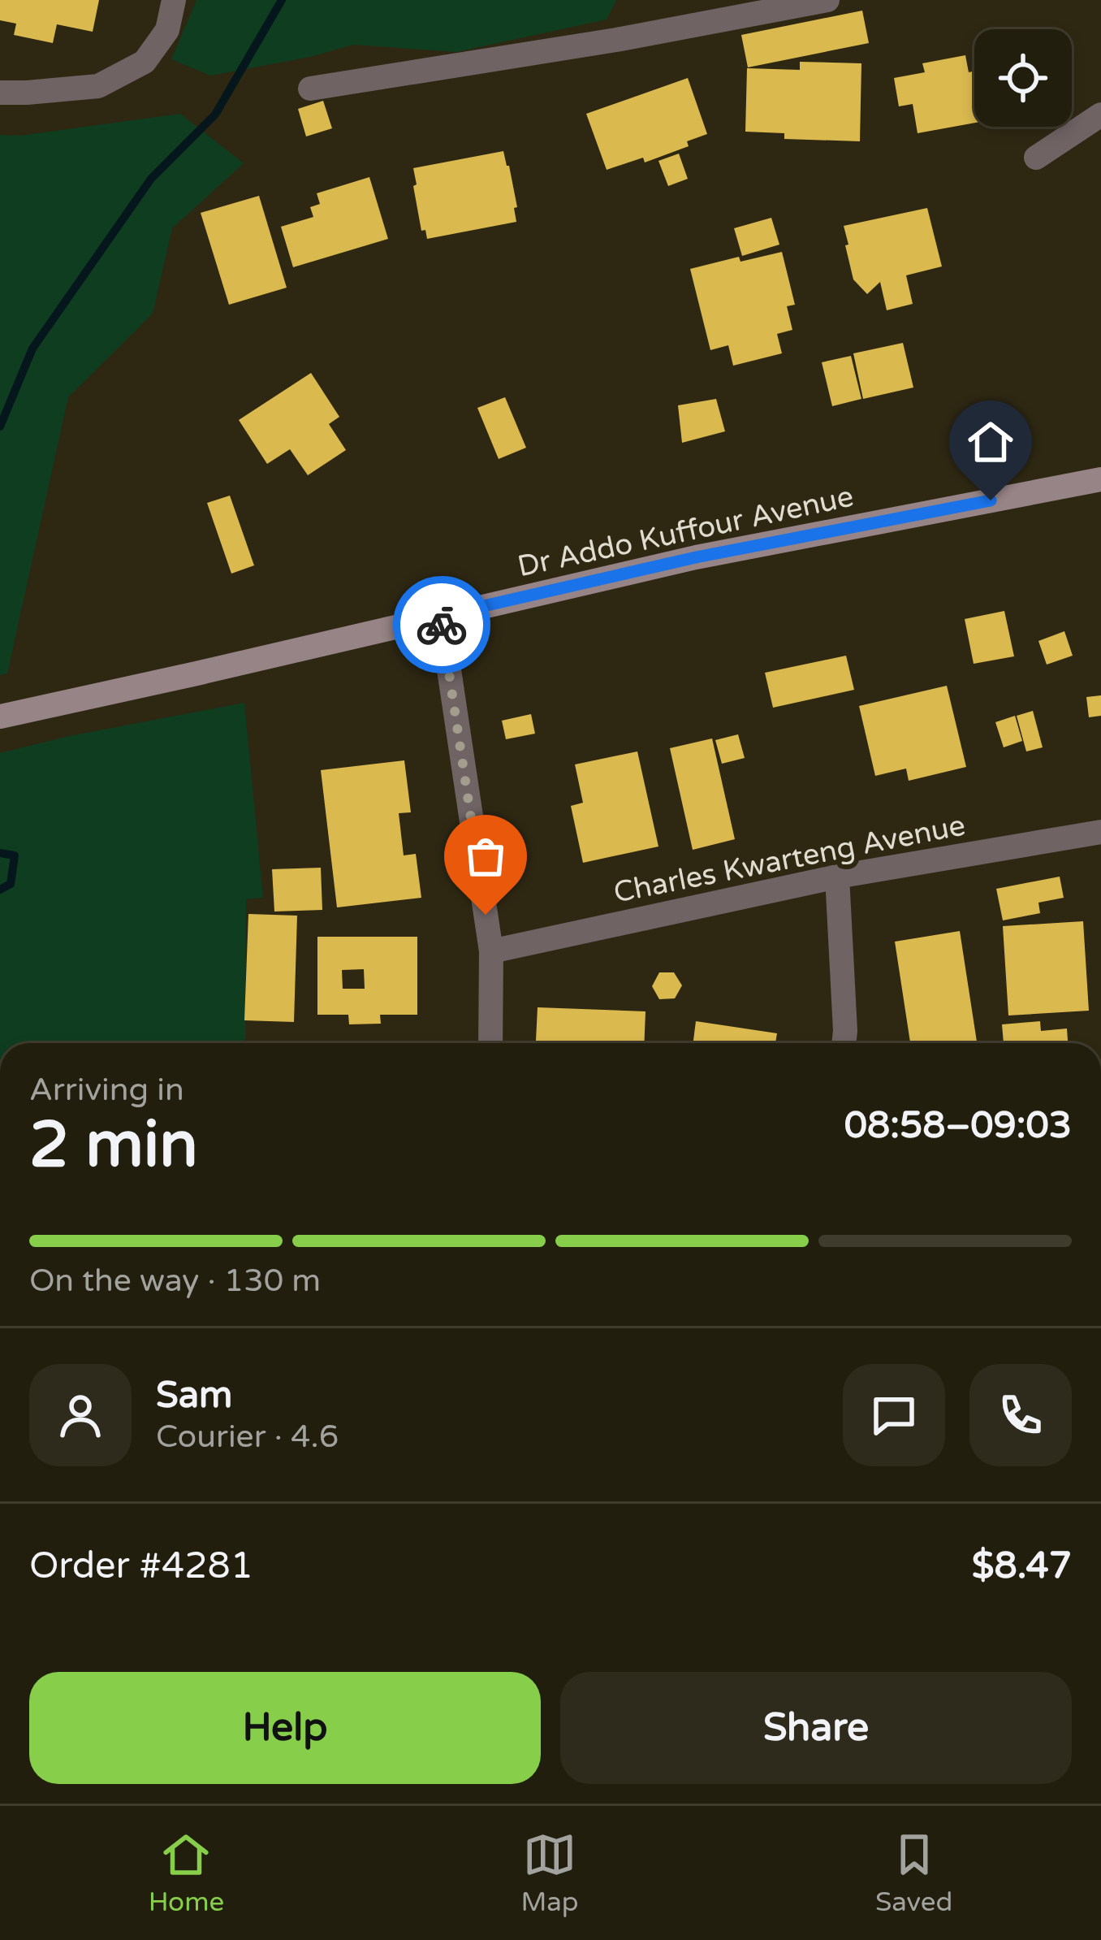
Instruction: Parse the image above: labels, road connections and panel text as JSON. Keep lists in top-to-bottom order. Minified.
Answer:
{"streets":{"main road":["Dr Addo Kuffour Avenue"],"street":["Charles Kwarteng Avenue"]},"page":{"heading":["2 min","Arriving in","08:58–09:03"],"panel":["Sam","Courier · 4.6","Order #4281","$8.47"],"bar":"On the way · 130 m","buttons":["Help","Share"],"tabs":["Home","Map","Saved"]}}
